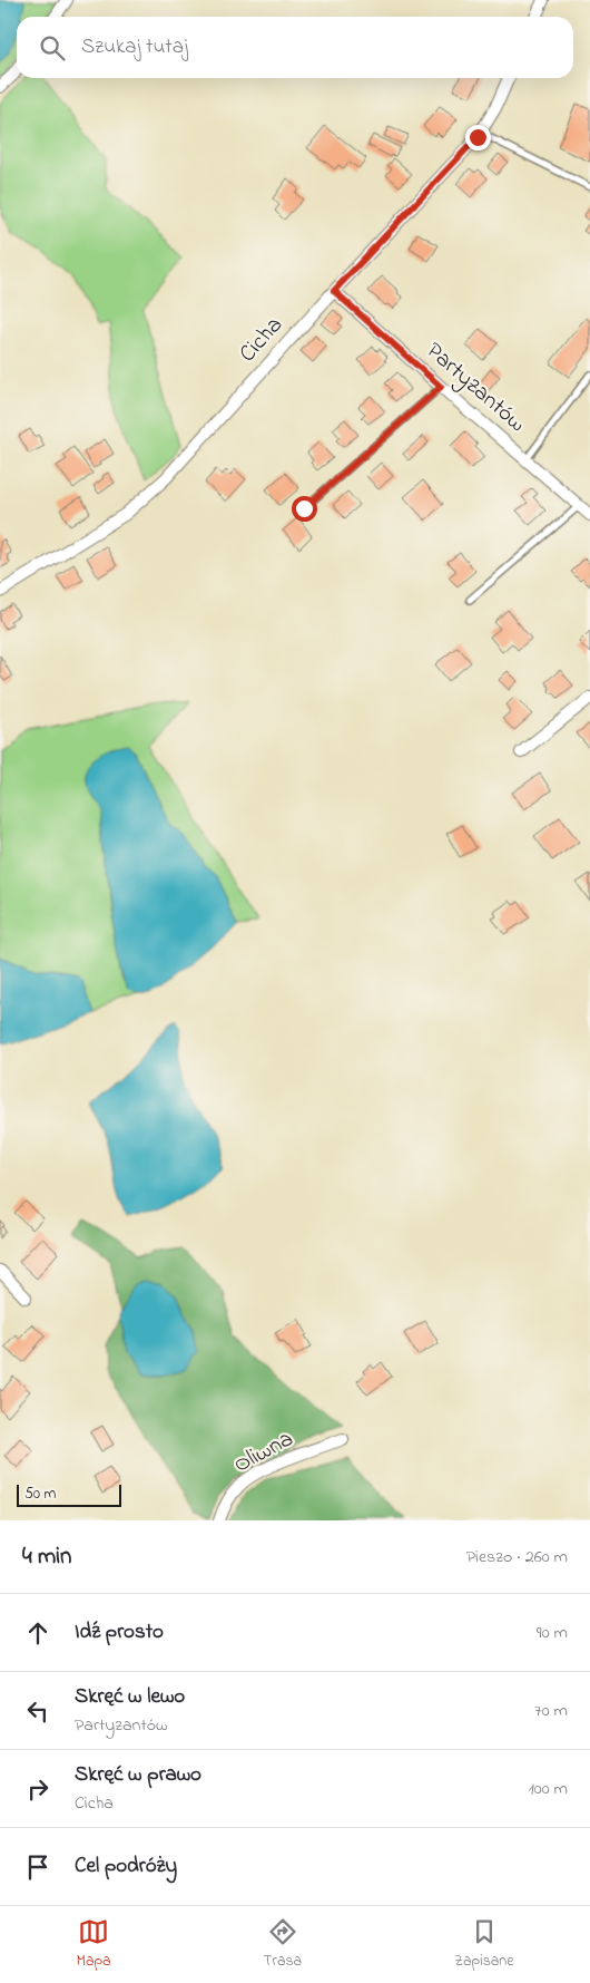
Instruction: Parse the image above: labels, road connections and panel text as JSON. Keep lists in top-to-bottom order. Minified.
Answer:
{"streets":{"street":["Cicha","Partyzantów","Oliwna"]},"crossings":[["Cicha","Partyzantów"]],"scale_bar":"50 m","page":{"search":"Szukaj tutaj","scale":"50 m","heading":["4 min","Pieszo · 260 m"],"list":[["Idź prosto","90 m"],["Skręć w lewo","Partyzantów","70 m"],["Skręć w prawo","Cicha","100 m"],"Cel podróży"],"nav":["Mapa","Trasa","Zapisane"]}}
